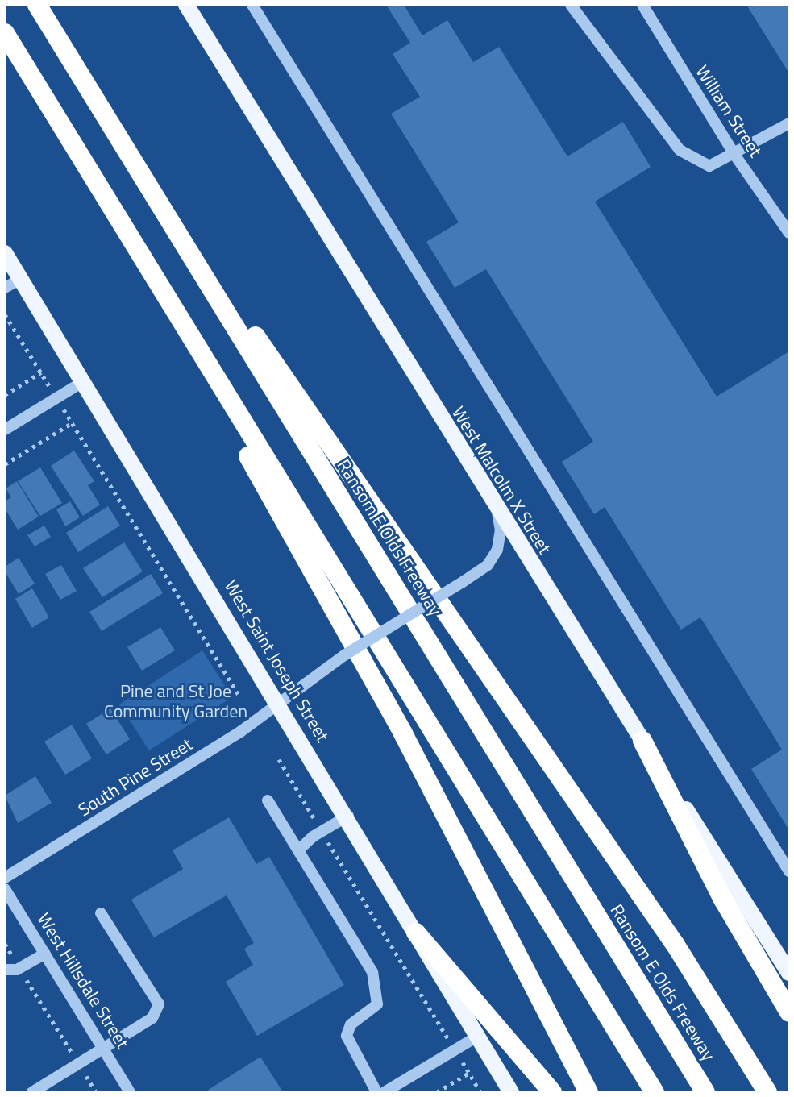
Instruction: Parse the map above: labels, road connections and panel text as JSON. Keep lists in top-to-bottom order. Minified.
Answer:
{"streets":{"highway":["Ransom E Olds Freeway"],"main road":["West Malcolm X Street","West Saint Joseph Street"],"street":["William Street","South Pine Street","West Hillsdale Street"]},"crossings":[["West Malcolm X Street","South Pine Street"],["West Saint Joseph Street","South Pine Street"]],"parks":["Pine and St Joe Community Garden"]}
